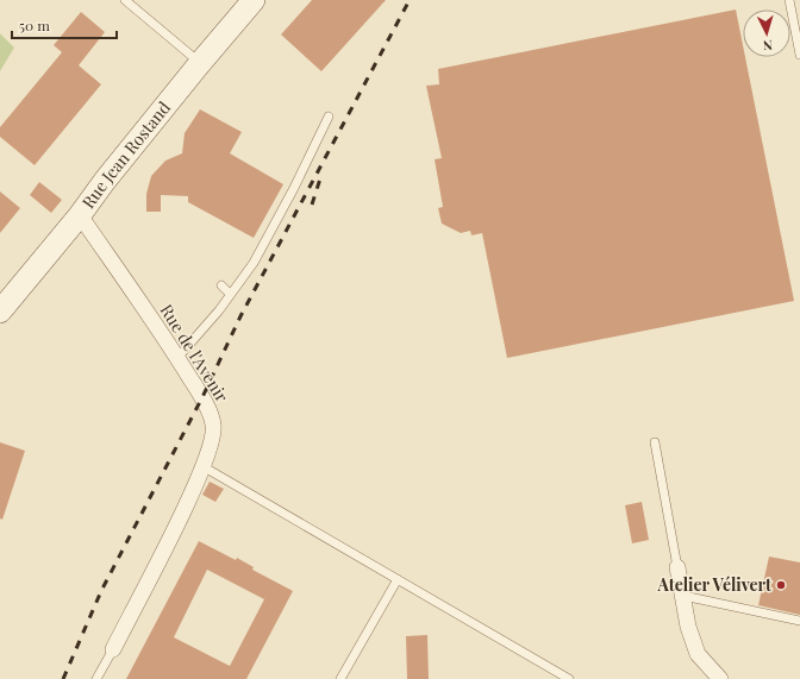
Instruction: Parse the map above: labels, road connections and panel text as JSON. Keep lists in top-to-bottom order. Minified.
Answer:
{"streets":{"main road":["Rue Jean Rostand"],"street":["Rue de l'Avenir"]},"crossings":[["Rue Jean Rostand","Rue de l'Avenir"]],"places":["Atelier Vélivert"],"scale_bar":"50 m","north":"bottom"}
